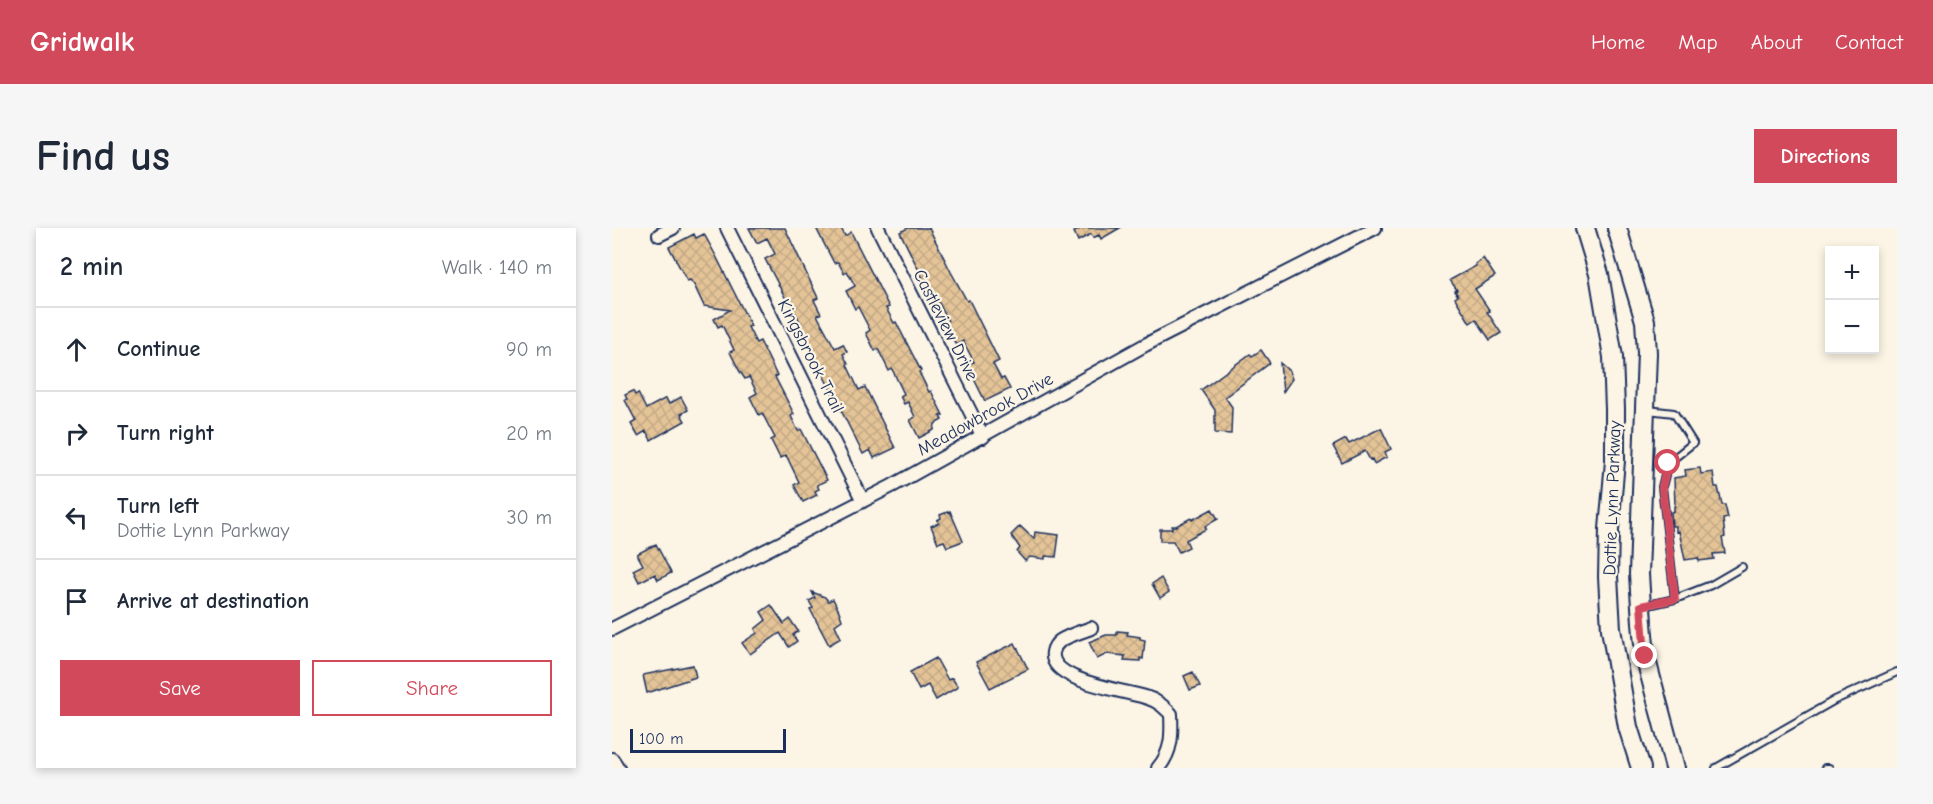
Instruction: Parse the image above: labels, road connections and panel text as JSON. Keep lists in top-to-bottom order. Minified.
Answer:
{"streets":{"main road":["Dottie Lynn Parkway"],"street":["Castleview Drive","Kingsbrook Trail","Meadowbrook Drive"]},"crossings":[["Castleview Drive","Meadowbrook Drive"],["Kingsbrook Trail","Meadowbrook Drive"]],"scale_bar":"100 m","page":{"header":"Gridwalk","nav":["Home","Map","About","Contact"],"buttons":["Directions",["Save","Share"]],"title":"Find us","heading":["2 min","Walk · 140 m"],"map_buttons":["+","−"],"list":[["Continue","90 m"],["Turn right","20 m"],["Turn left","Dottie Lynn Parkway","30 m"],"Arrive at destination"],"scale":"100 m"}}
